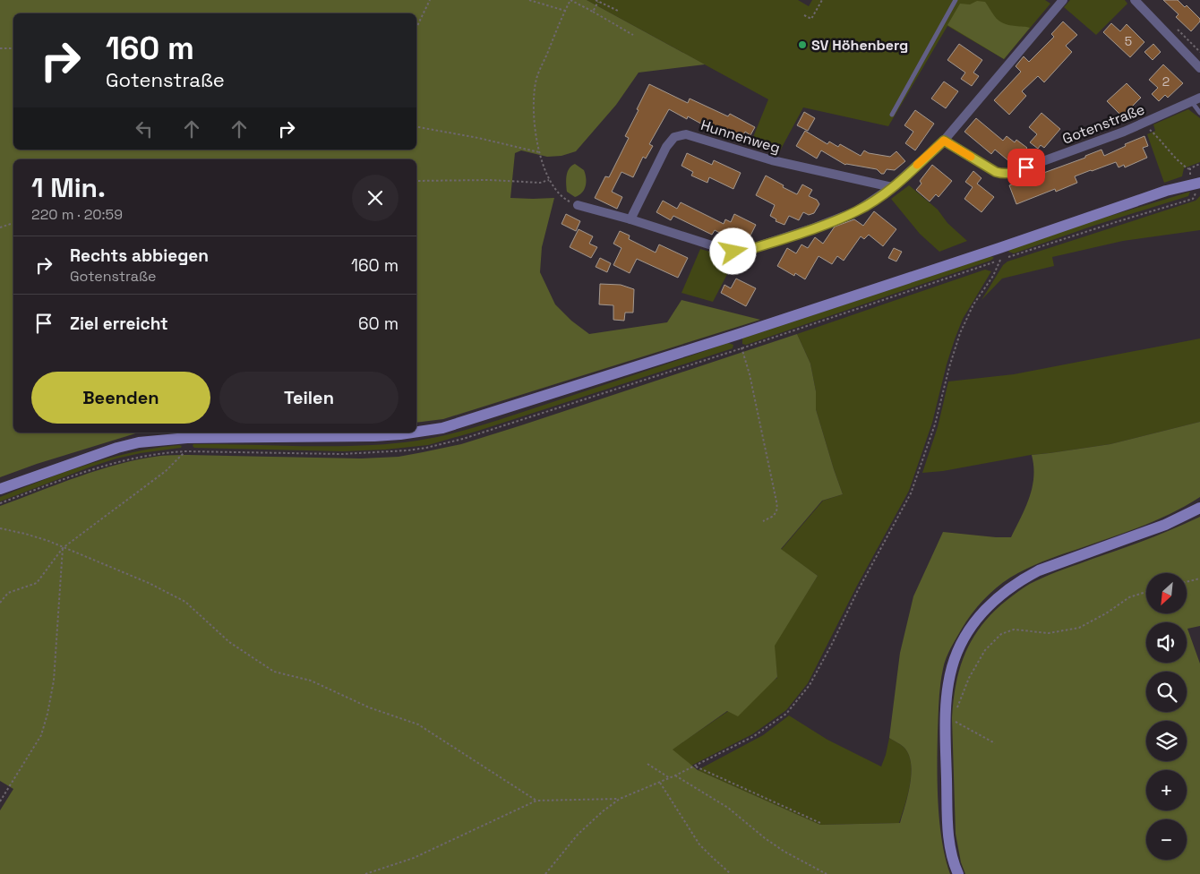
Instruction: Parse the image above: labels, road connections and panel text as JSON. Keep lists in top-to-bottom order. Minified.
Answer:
{"streets":{"street":["Gotenstraße","Hunnenweg"]},"places":["SV Höhenberg"],"house_numbers":["5","2"],"north":"bottom left","page":{"turn":["160 m","Gotenstraße"],"heading":["1 Min.","220 m · 20:59"],"list":[{"name":"Rechts abbiegen","note":"Gotenstraße","value":"160 m"},{"name":"Ziel erreicht","value":"60 m"}],"buttons":["Beenden","Teilen"],"map_buttons":["+","−"]}}
